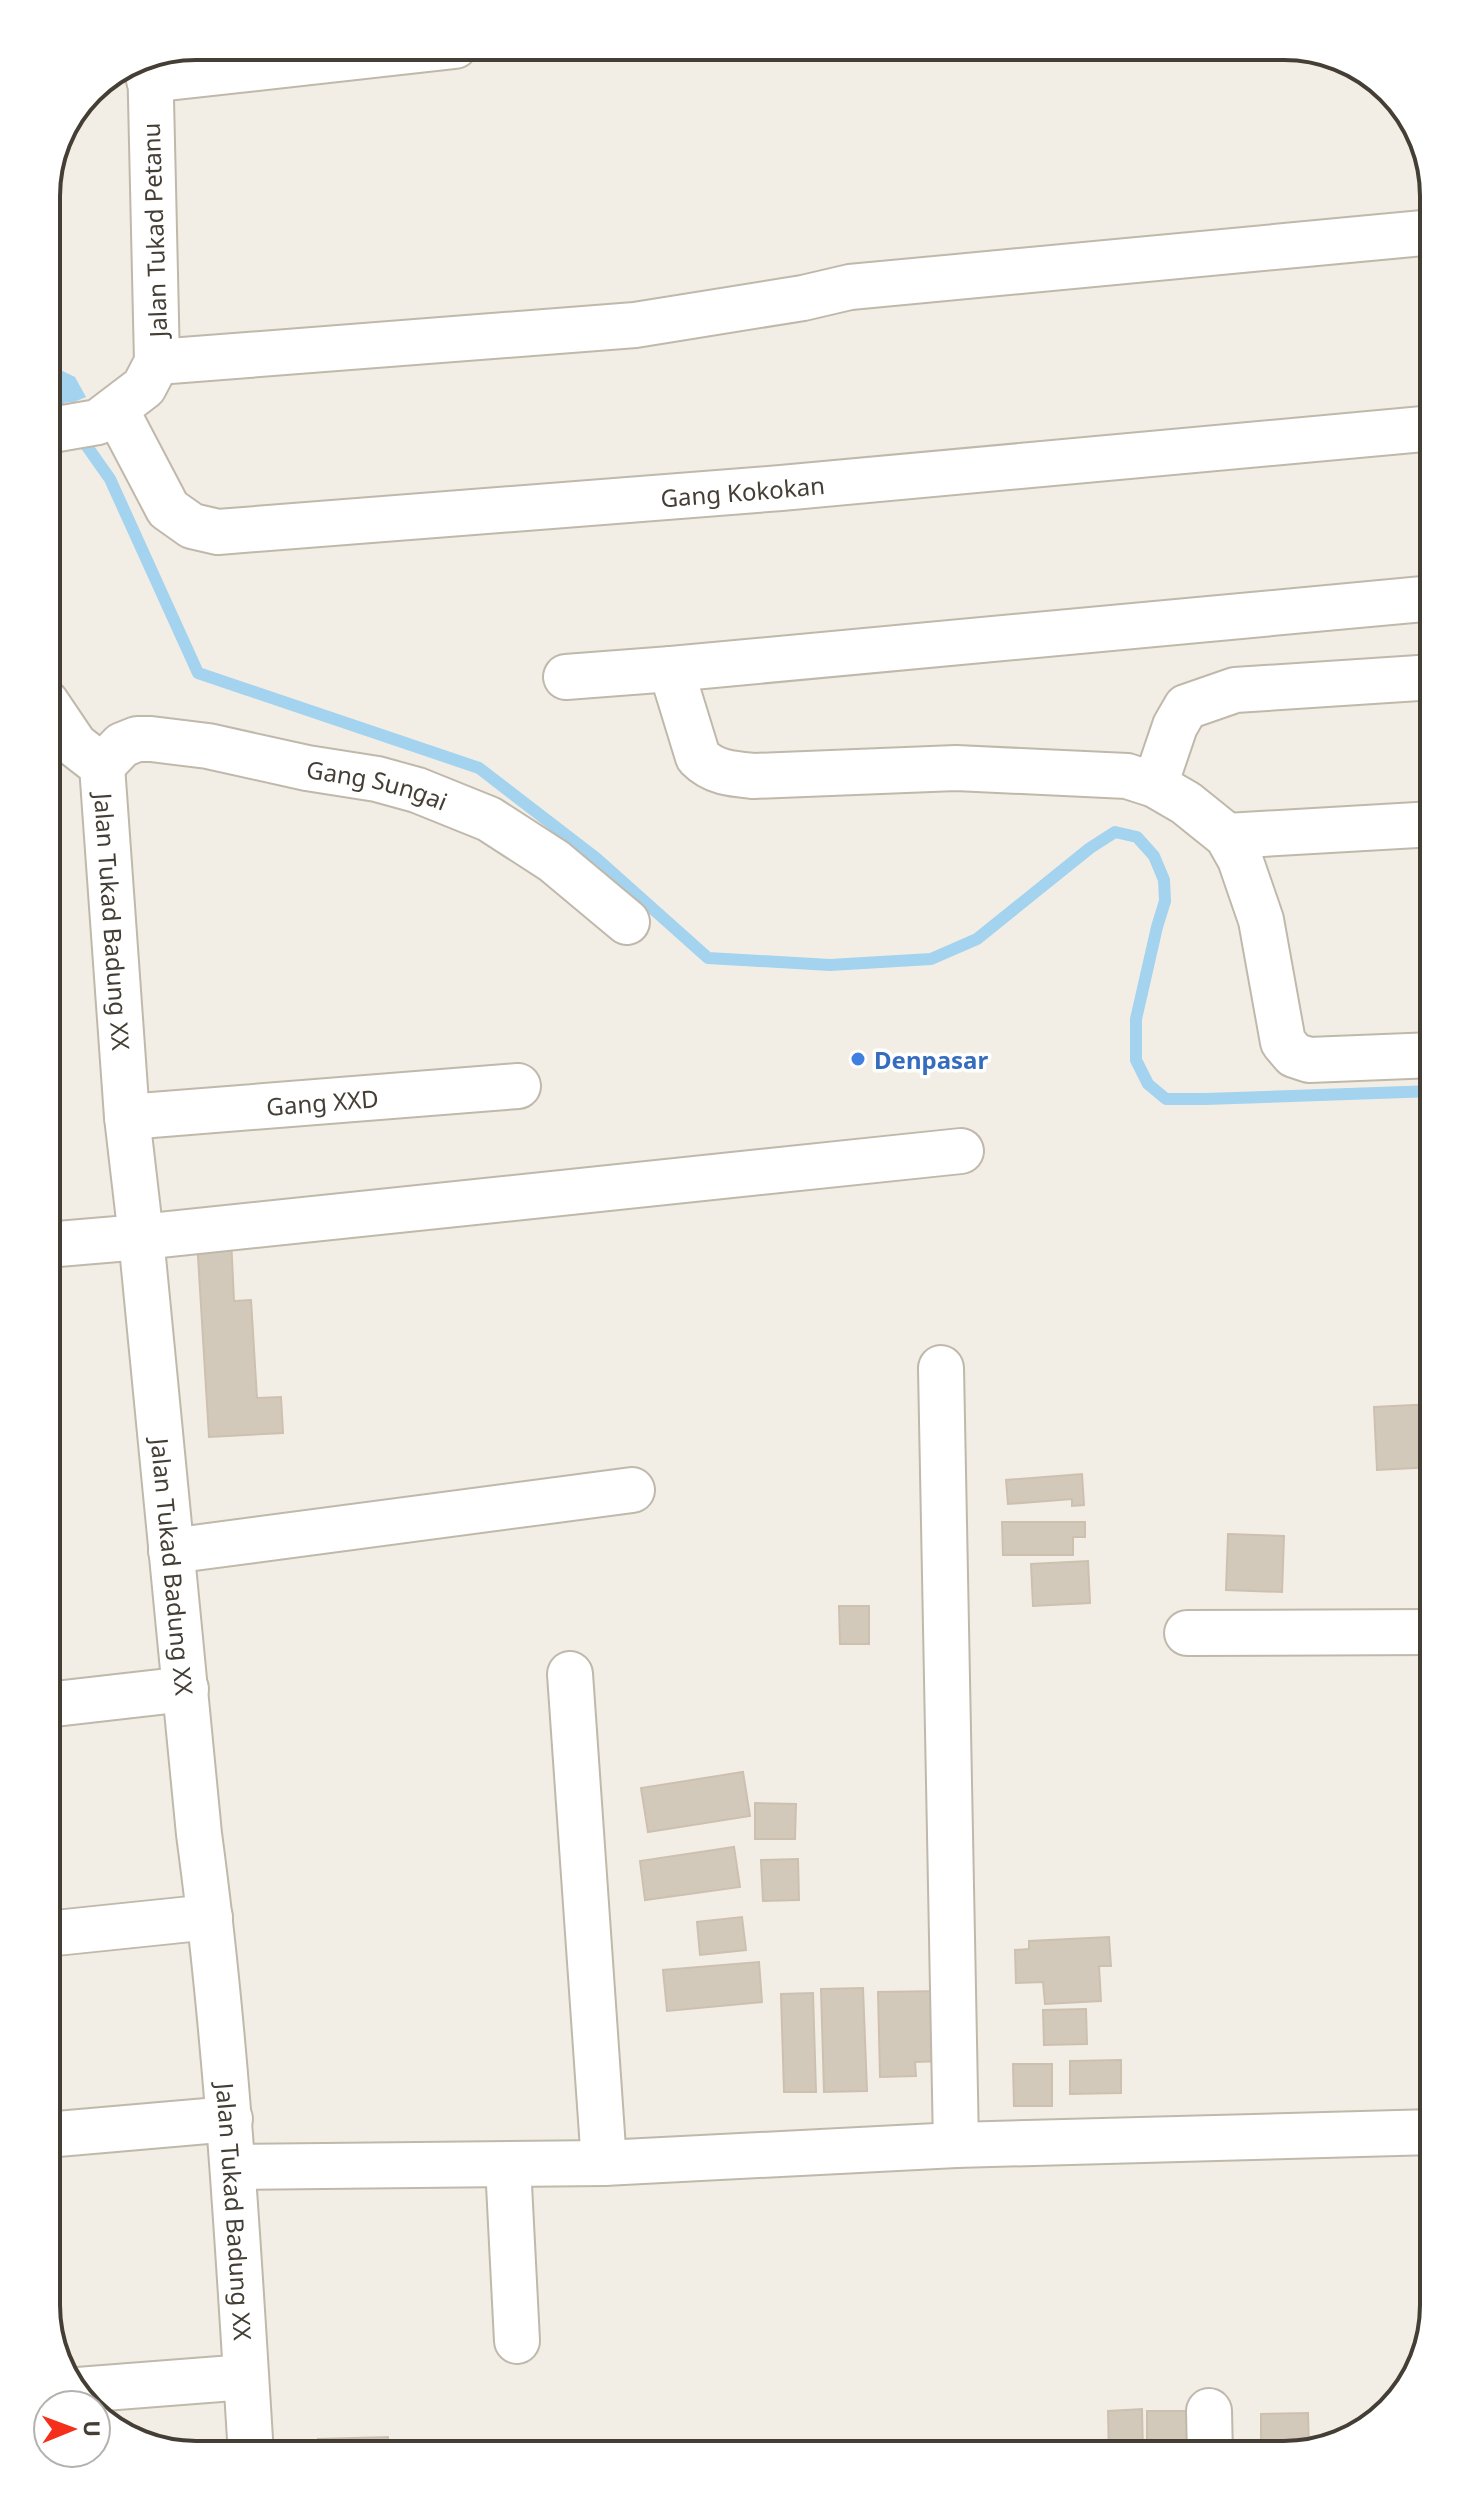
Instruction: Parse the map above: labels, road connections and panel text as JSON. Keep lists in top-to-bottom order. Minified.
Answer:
{"streets":{"street":["Jalan Tukad Petanu","Gang Kokokan","Gang Sungai","Jalan Tukad Badung XX","Gang XXD"]},"crossings":[["Jalan Tukad Petanu","Gang Kokokan"],["Gang Sungai","Jalan Tukad Badung XX"],["Jalan Tukad Badung XX","Gang XXD"]],"places":["Denpasar"],"north":"right"}
